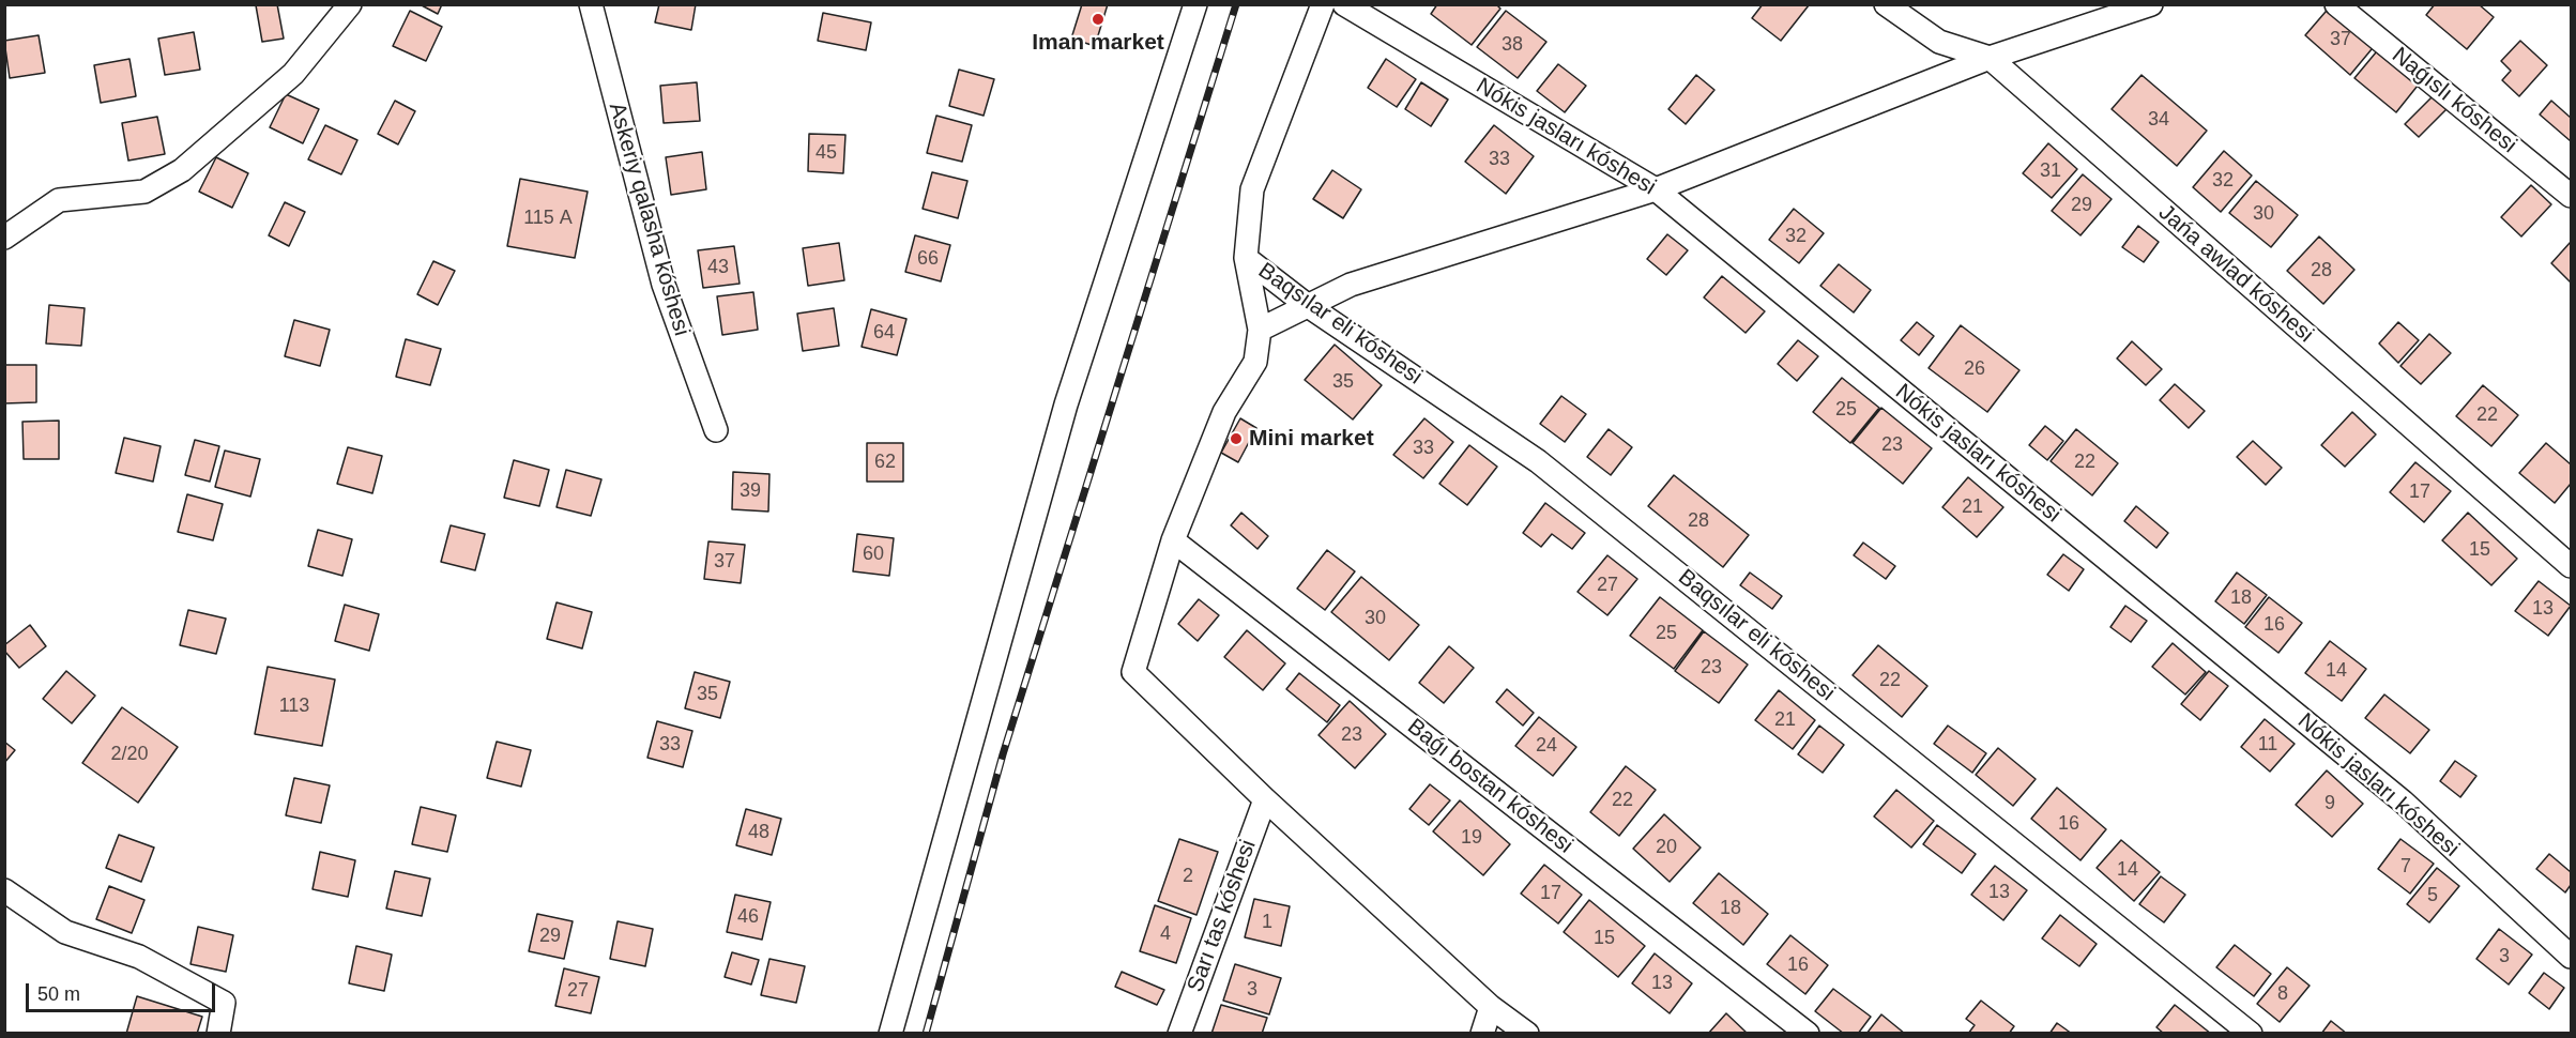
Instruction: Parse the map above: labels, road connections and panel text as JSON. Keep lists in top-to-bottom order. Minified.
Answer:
{"streets":{"street":["Naǵıslı kóshesi","Nókis jasları kóshesi","Askeriy qalasha kóshesi","Jańa awlad kóshesi","Baqsılar eli kóshesi","Baǵı bostan kóshesi","Sarı tas kóshesi"]},"places":["Iman market","Mini market"],"house_numbers":["37","38","34","45","33","31","32","29","30","115 А","32","66","43","28","64","26","35","25","22","23","33","62","22","39","17","21","28","15","60","37","27","18","13","30","16","25","23","14","22","35","113","21","23","33","11","24","2/20","22","9","16","48","19","20","7","14","2","13","17","5","18","46","1","4","29","15","3","16","13","3","27","8"],"scale_bar":"50 m"}
